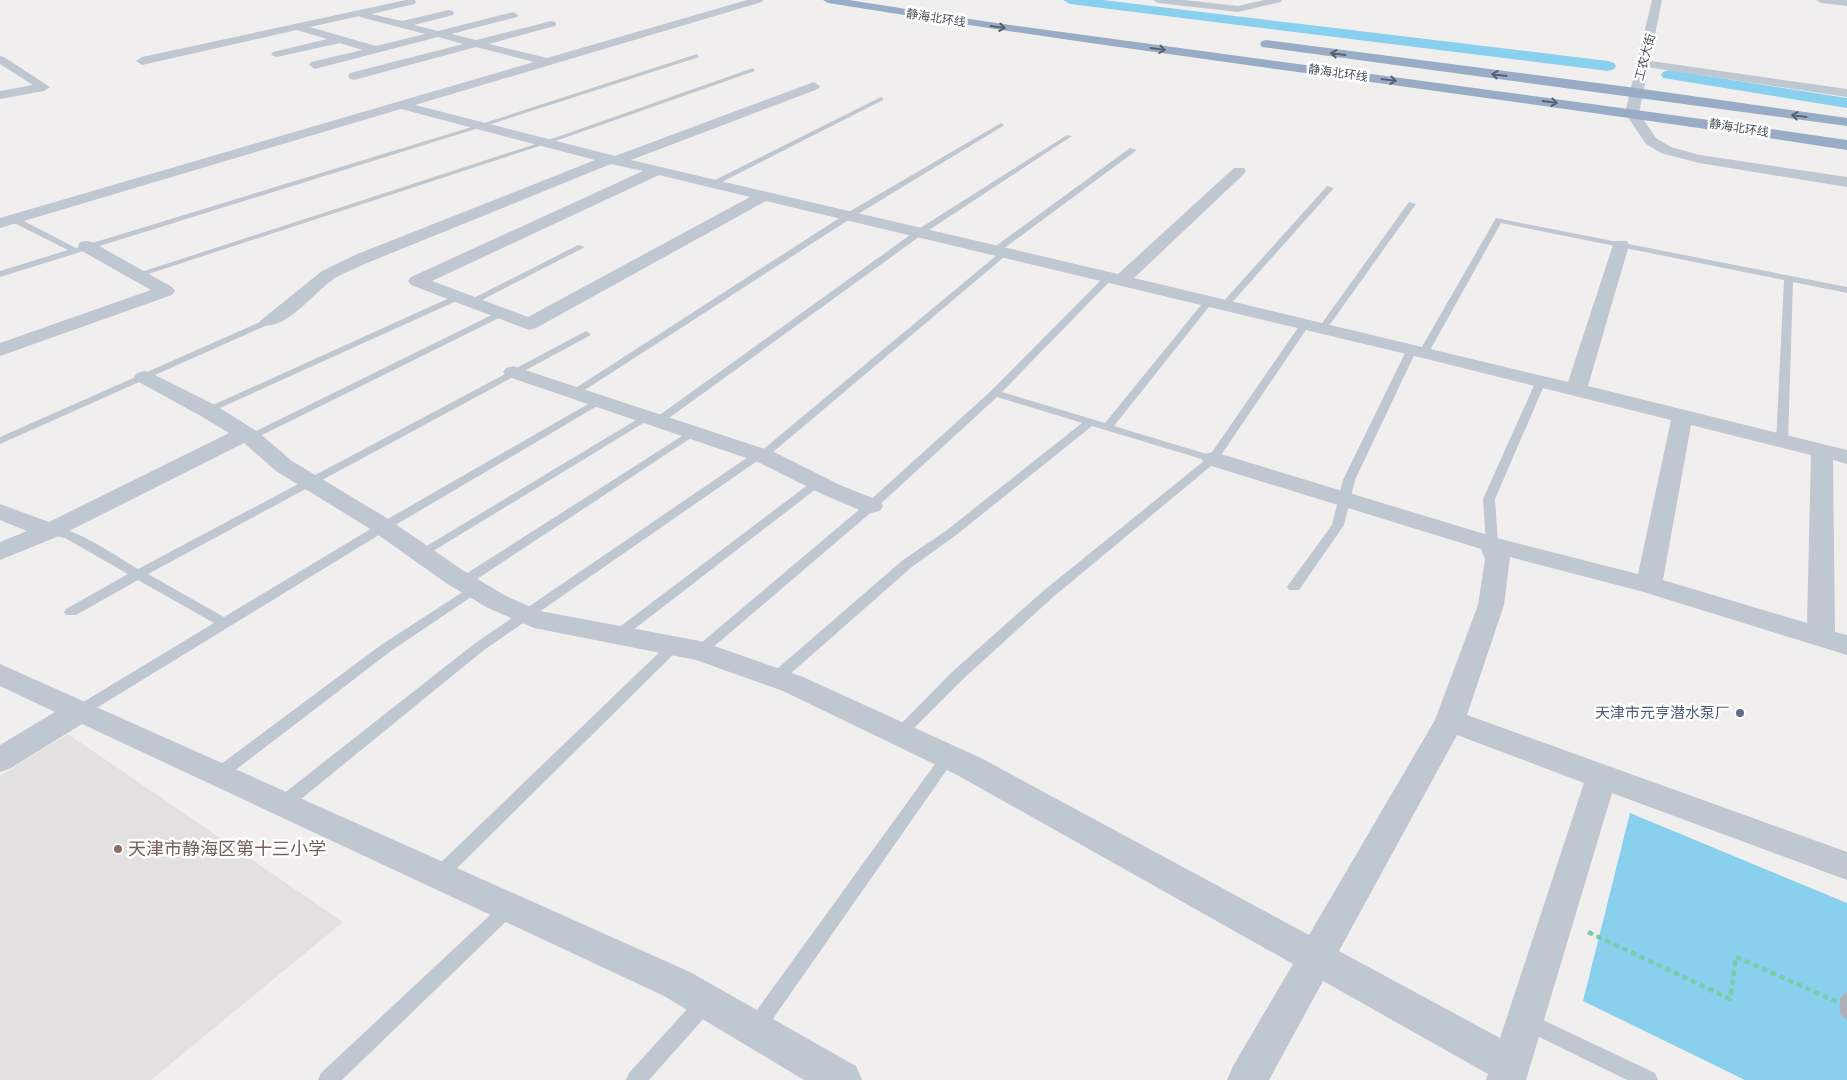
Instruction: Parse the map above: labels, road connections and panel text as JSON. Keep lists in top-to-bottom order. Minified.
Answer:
{"streets":{"highway":["静海北环线"],"street":["工农大街"]},"crossings":[["静海北环线","工农大街"]],"places":["天津市元亨潜水泵厂","天津市静海区第十三小学"]}
